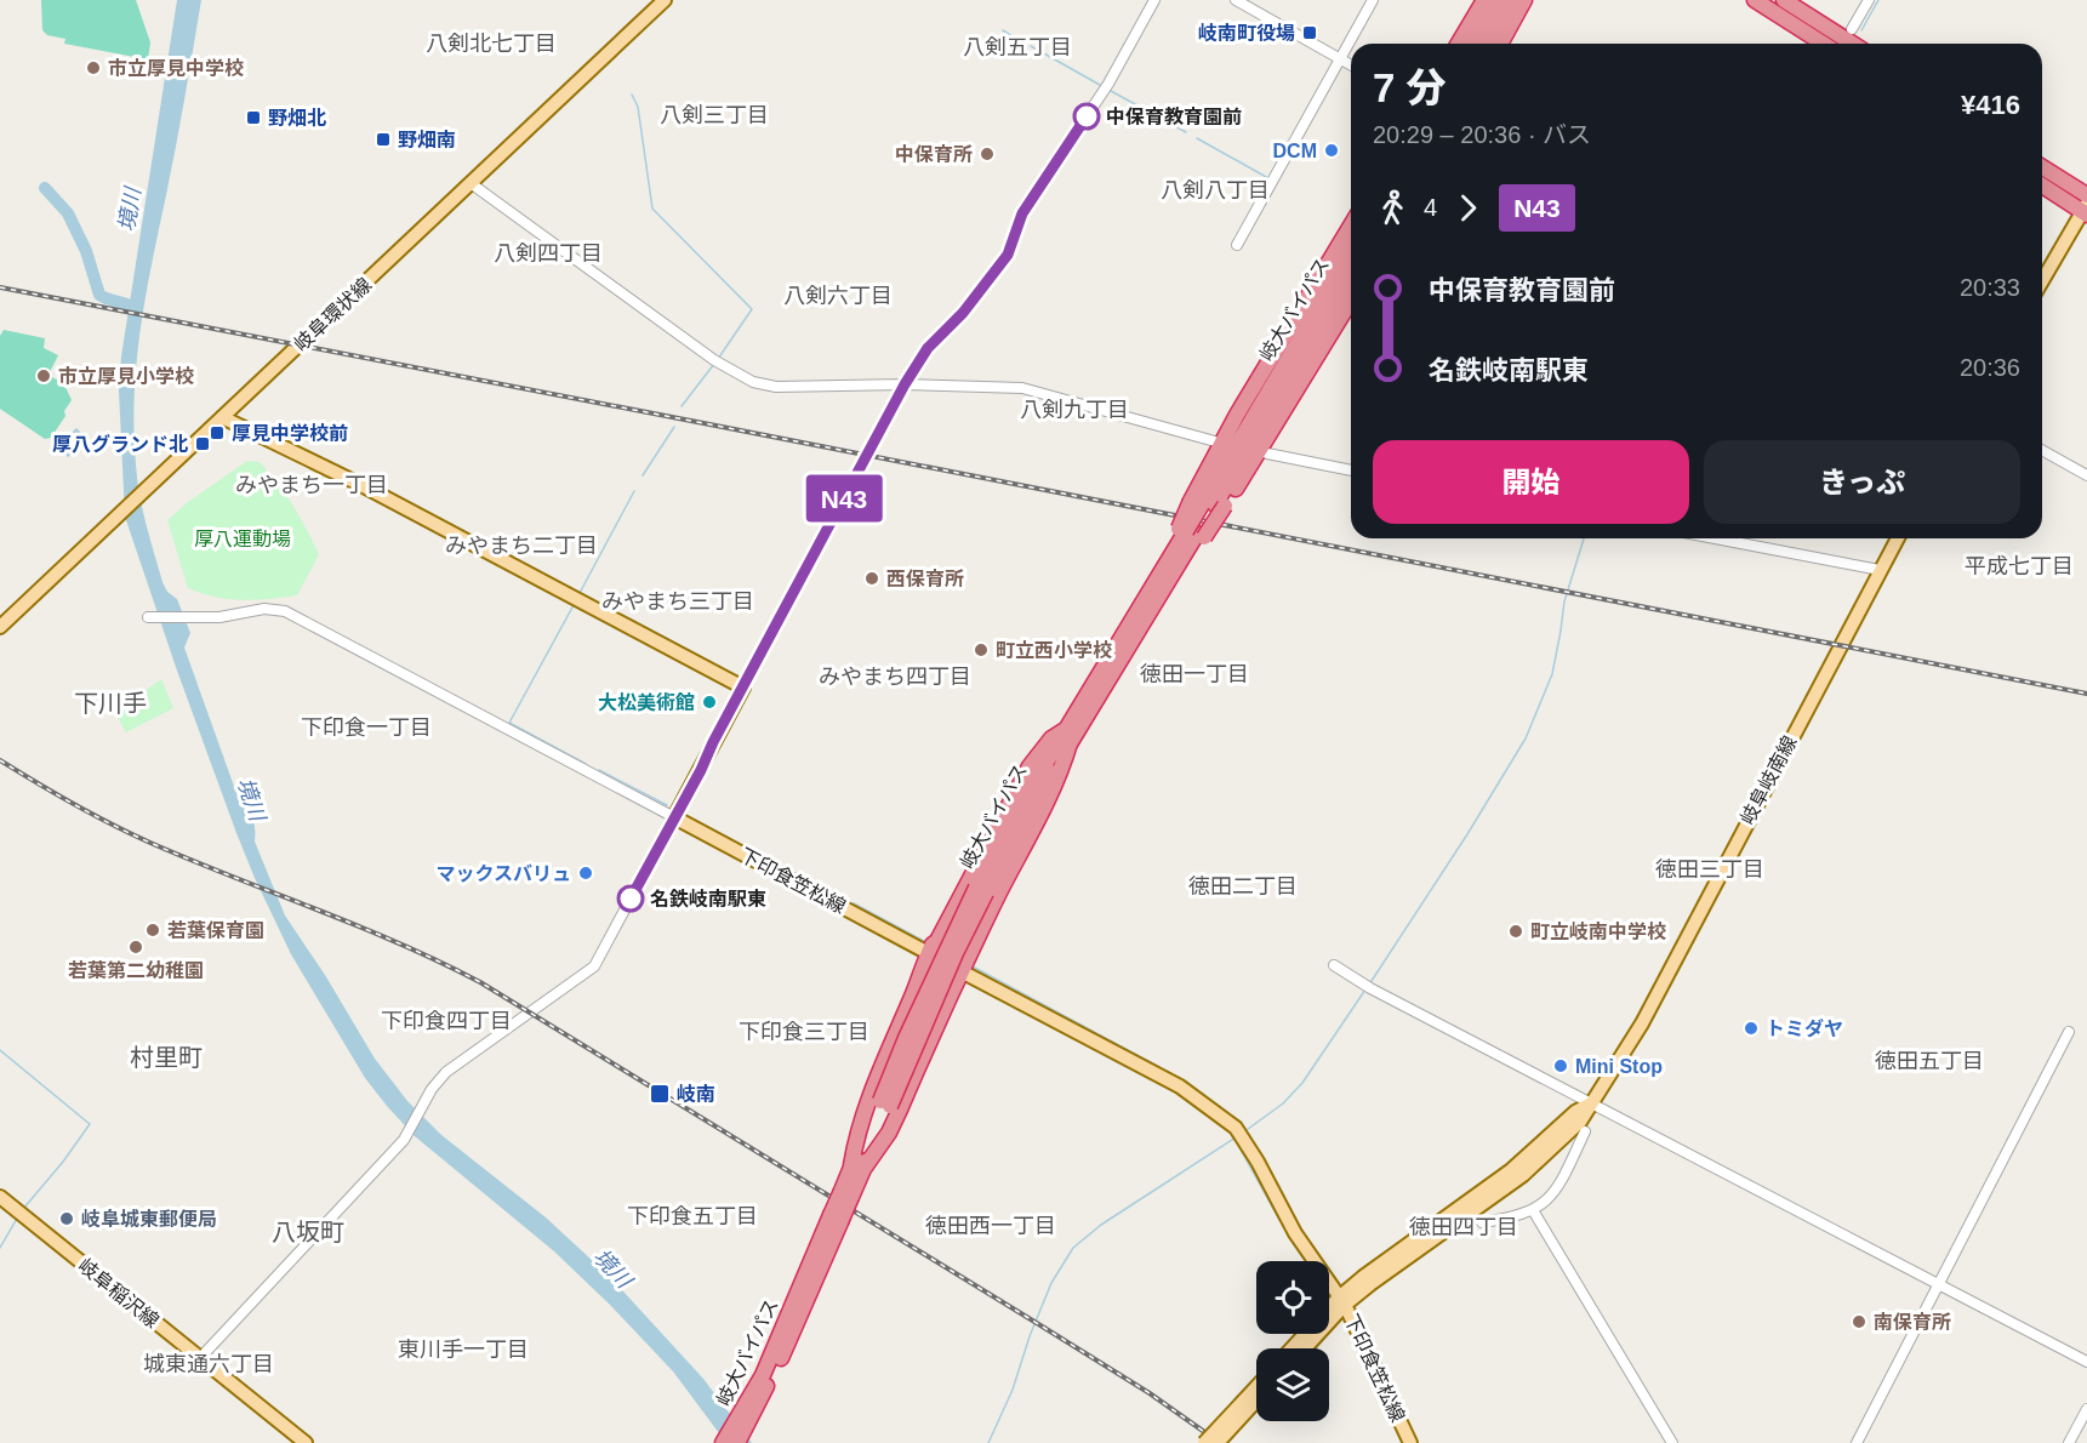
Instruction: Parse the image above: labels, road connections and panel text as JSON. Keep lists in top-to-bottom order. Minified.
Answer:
{"streets":{"highway":["岐大バイパス"],"main road":["岐阜環状線","岐阜岐南線","下印食笠松線","岐阜稲沢線"]},"crossings":[["岐阜岐南線","下印食笠松線"]],"districts":["八剣北七丁目","八剣五丁目","八剣三丁目","八剣八丁目","八剣四丁目","八剣六丁目","八剣九丁目","みやまち一丁目","みやまち二丁目","平成七丁目","みやまち三丁目","徳田一丁目","みやまち四丁目","下川手","下印食一丁目","徳田三丁目","徳田二丁目","下印食四丁目","下印食三丁目","村里町","徳田五丁目","下印食五丁目","徳田西一丁目","徳田四丁目","八坂町","東川手一丁目","城東通六丁目"],"water":["境川"],"parks":["厚八運動場"],"places":{"transit":["岐南町役場","野畑北","野畑南","厚見中学校前","厚八グランド北","岐南"],"other":["市立厚見中学校","中保育教育園前","DCM","中保育所","市立厚見小学校","西保育所","町立西小学校","大松美術館","マックスバリュ","名鉄岐南駅東","若葉保育園","町立岐南中学校","若葉第二幼稚園","トミダヤ","Mini Stop","岐阜城東郵便局","南保育所"]},"lines":["bus line N43"],"page":{"on_map":"N43","heading":["7 分","20:29 – 20:36 · バス","¥416"],"legs":["4","N43"],"list":[{"name":"中保育教育園前","value":"20:33"},{"name":"名鉄岐南駅東","value":"20:36"}],"buttons":["開始","きっぷ"]}}
